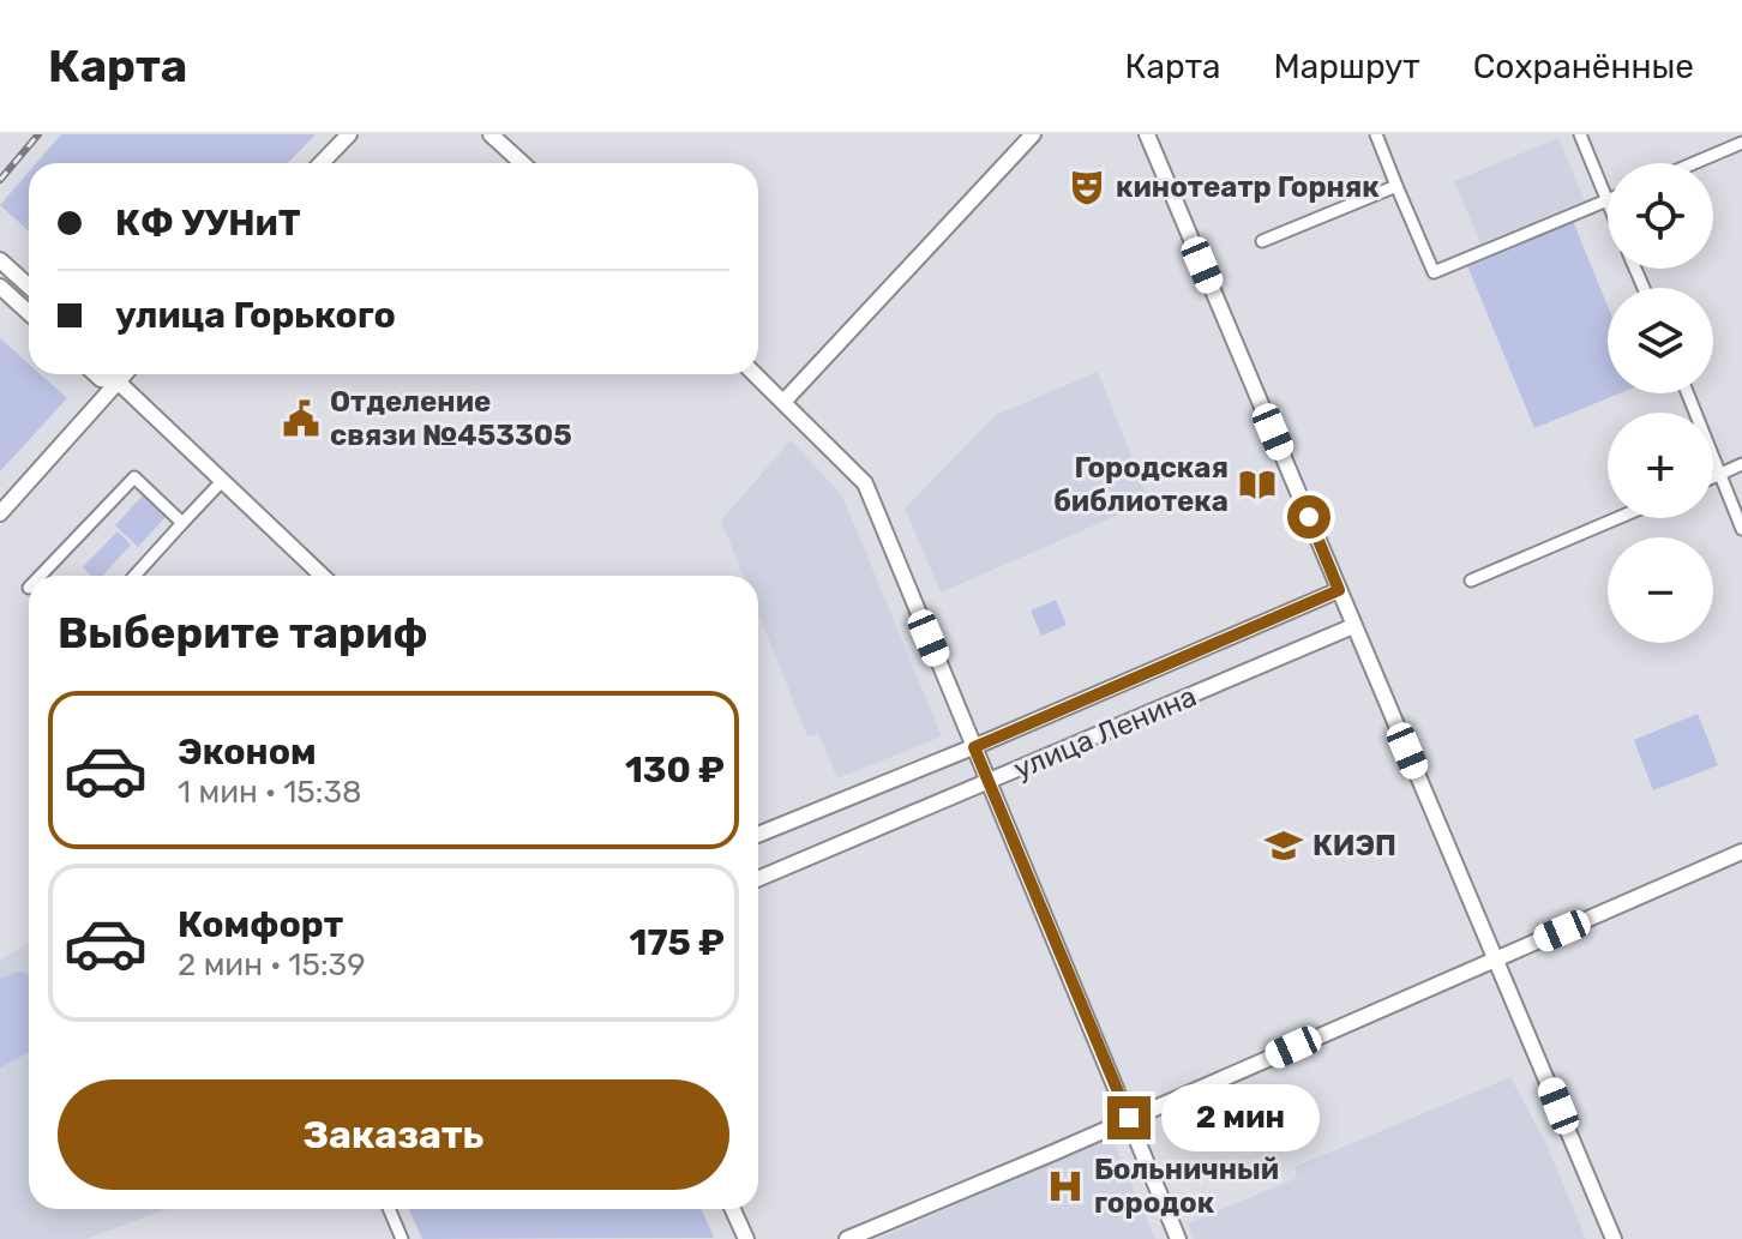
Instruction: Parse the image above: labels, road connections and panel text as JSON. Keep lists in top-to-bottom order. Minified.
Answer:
{"streets":{"main road":["улица Ленина"]},"places":{"theatre":["кинотеатр Горняк"],"public building":["Отделение связи №453305"],"library":["Городская библиотека"],"school or university":["КИЭП"],"hospital":["Больничный городок"]},"page":{"header":"Карта","nav":["Карта","Маршрут","Сохранённые"],"map_buttons":["+","−"],"banner":["КФ УУНиТ","улица Горького"],"heading":"Выберите тариф","list":[{"name":"Эконом","note":"1 мин · 15:38","value":"130 ₽"},{"name":"Комфорт","note":"2 мин · 15:39","value":"175 ₽"}],"buttons":"Заказать","bubble":"2 мин"}}
